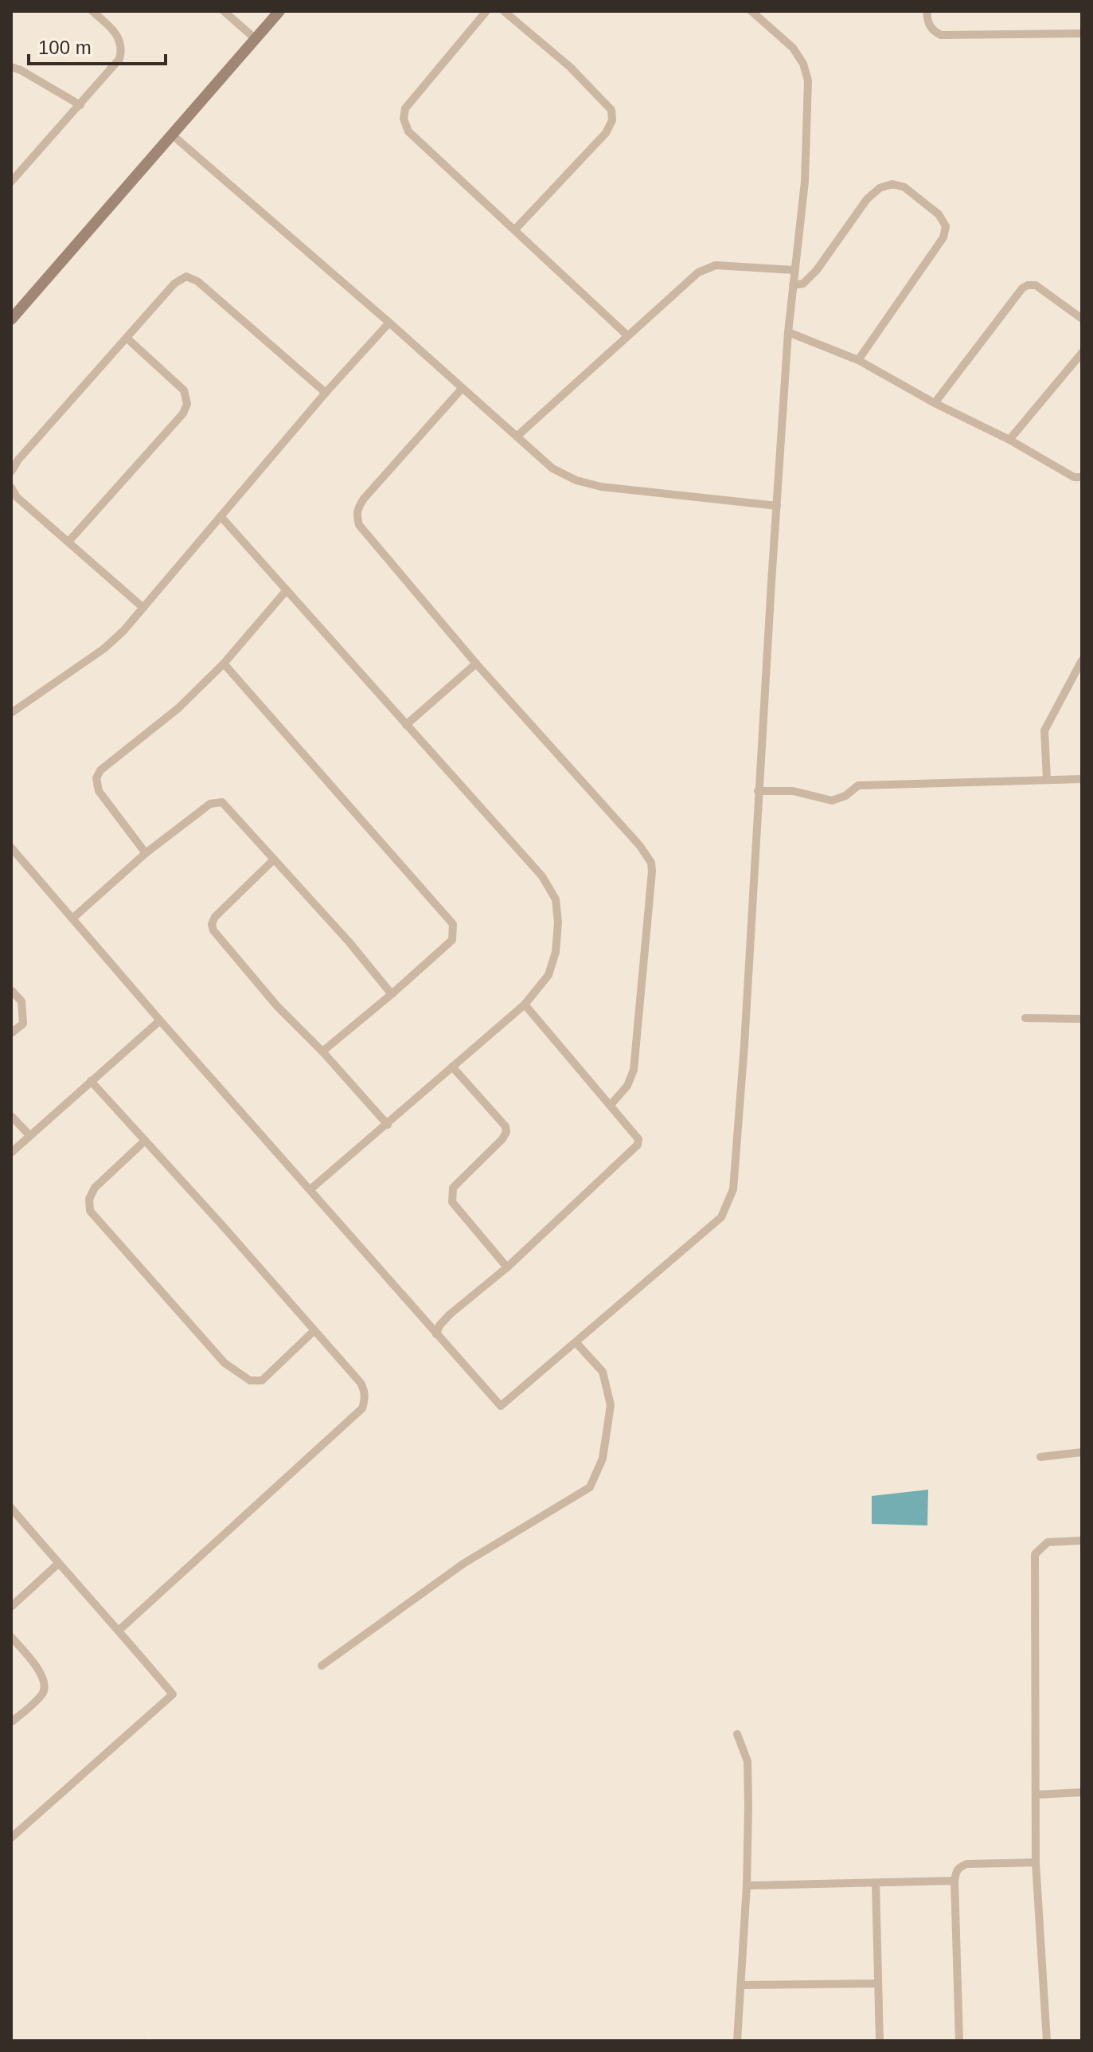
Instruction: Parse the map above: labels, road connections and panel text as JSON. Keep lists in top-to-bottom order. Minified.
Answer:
{"scale_bar":"100 m"}
